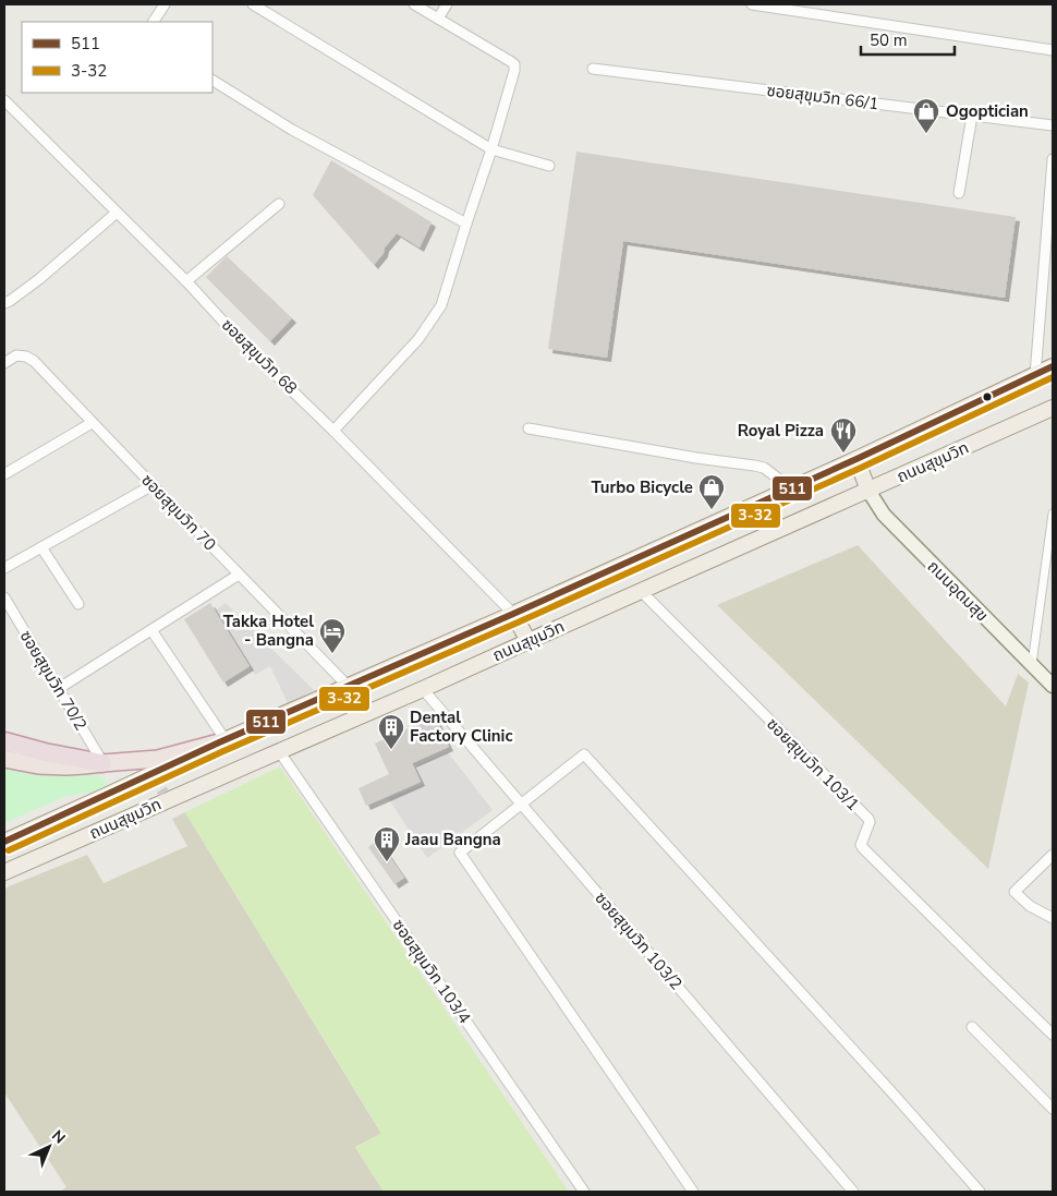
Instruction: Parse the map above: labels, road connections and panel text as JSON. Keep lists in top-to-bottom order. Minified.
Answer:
{"streets":{"main road":["ถนนสุขุมวิท","ถนนอุดมสุข"],"street":["ซอยสุขุมวิท 66/1","ซอยสุขุมวิท 68","ซอยสุขุมวิท 70","ซอยสุขุมวิท 70/2","ซอยสุขุมวิท 103/1","ซอยสุขุมวิท 103/2","ซอยสุขุมวิท 103/4"]},"crossings":[["ซอยสุขุมวิท 68","ถนนสุขุมวิท"],["ถนนสุขุมวิท","ซอยสุขุมวิท 70"],["ถนนสุขุมวิท","ถนนอุดมสุข"],["ถนนสุขุมวิท","ซอยสุขุมวิท 103/1"],["ถนนสุขุมวิท","ซอยสุขุมวิท 103/2"],["ถนนสุขุมวิท","ซอยสุขุมวิท 103/4"]],"places":{"shop":["Ogoptician","Turbo Bicycle"],"restaurant":["Royal Pizza"],"hotel":["Takka Hotel - Bangna"],"building":["Dental Factory Clinic","Jaau Bangna"]},"lines":["transit line 511","transit line 3-32"],"legend":["511","3-32"],"scale_bar":"50 m","north":"top right"}
